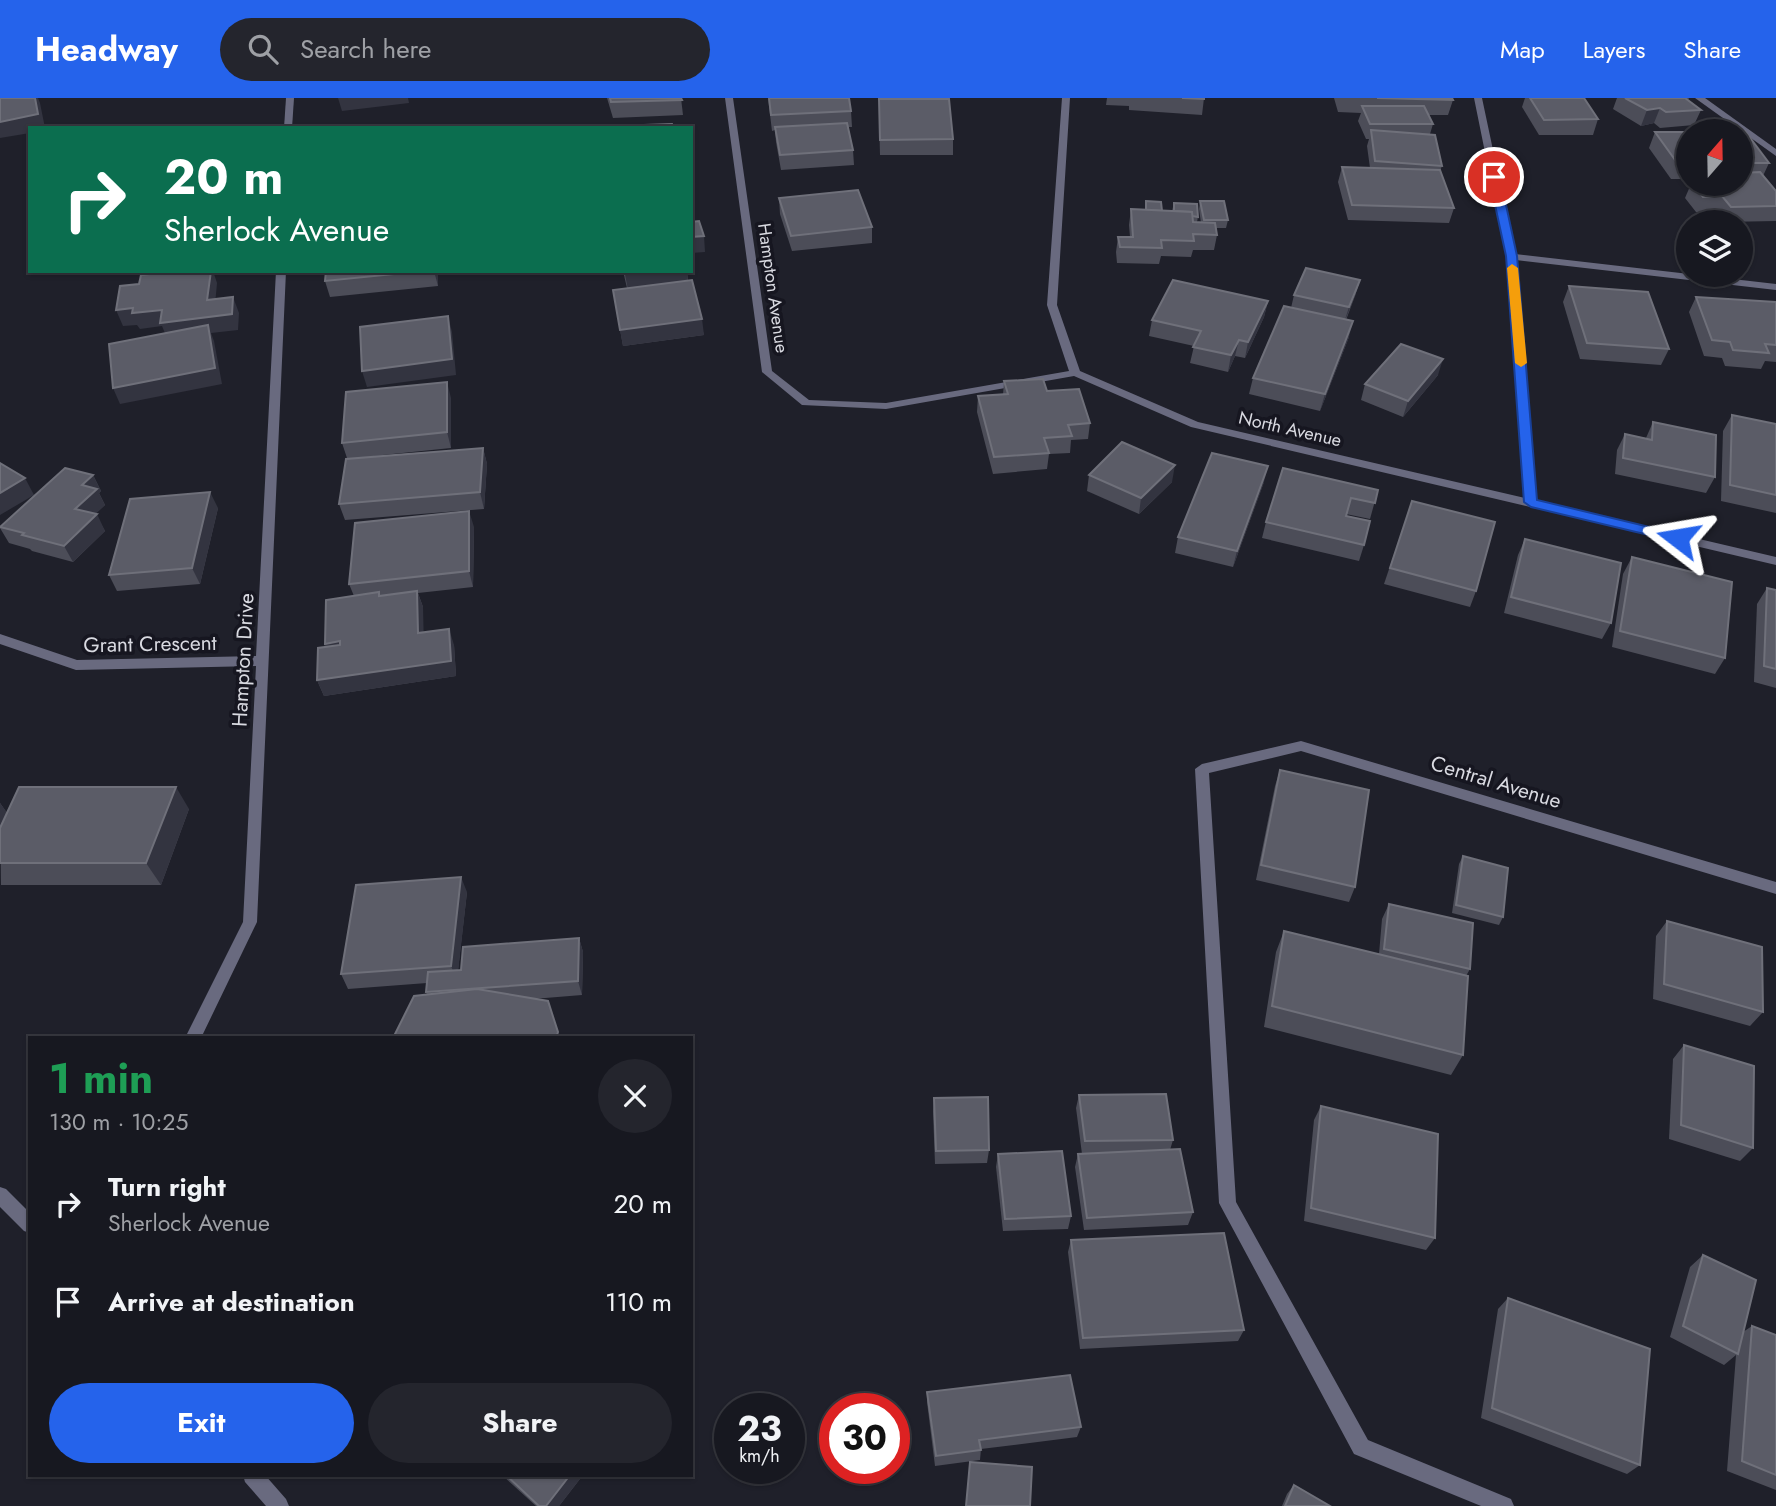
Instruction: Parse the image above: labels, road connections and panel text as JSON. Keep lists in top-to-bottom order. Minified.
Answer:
{"streets":{"street":["Hampton Avenue","North Avenue","Grant Crescent","Hampton Drive","Central Avenue"]},"crossings":[["Hampton Avenue","North Avenue"],["Grant Crescent","Hampton Drive"]],"north":"top","page":{"header":"Headway","search":"Search here","nav":["Map","Layers","Share"],"turn":["20 m","Sherlock Avenue"],"heading":["1 min","130 m · 10:25"],"list":[{"name":"Turn right","note":"Sherlock Avenue","value":"20 m"},{"name":"Arrive at destination","value":"110 m"}],"buttons":["Exit","Share"],"speed":"23 km/h","limit":"30"}}
